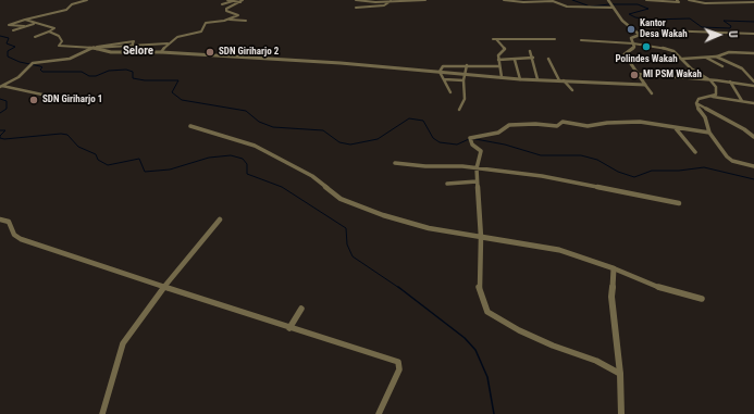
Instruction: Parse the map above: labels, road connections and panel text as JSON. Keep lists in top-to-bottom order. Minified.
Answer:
{"districts":["Selore"],"places":["Kantor Desa Wakah","Polindes Wakah","SDN Giriharjo 2","MI PSM Wakah","SDN Giriharjo 1"],"north":"right"}
